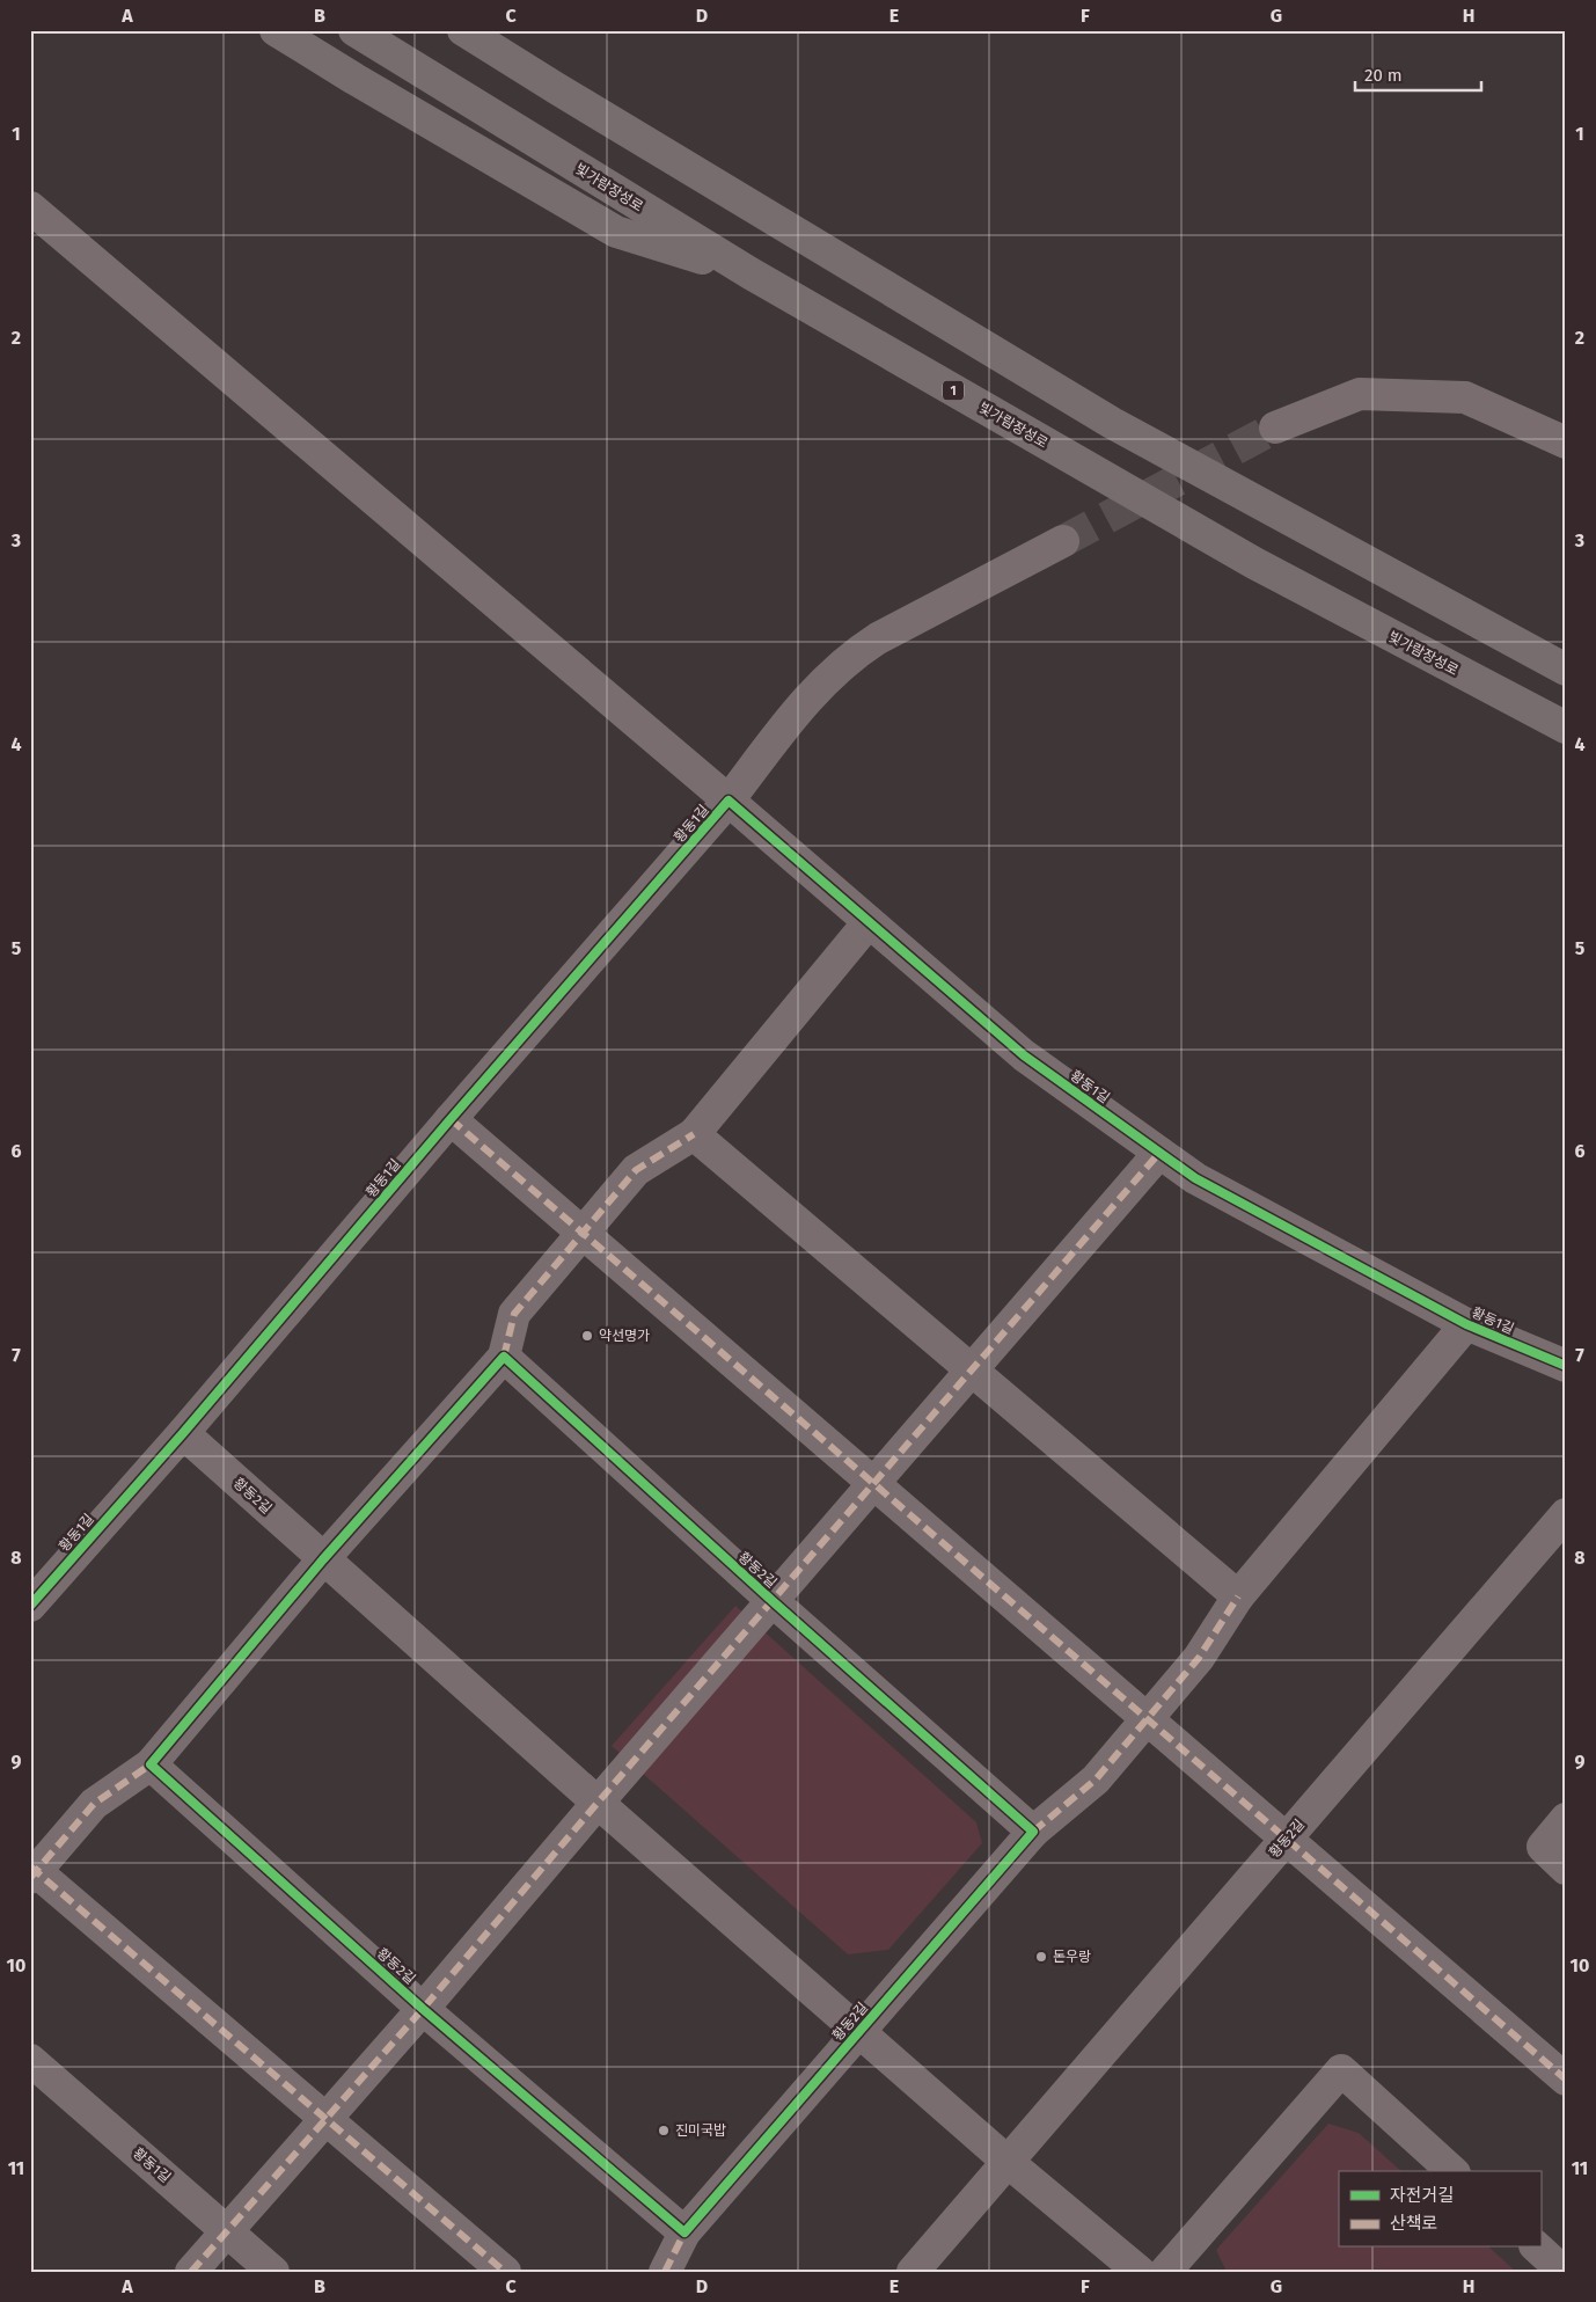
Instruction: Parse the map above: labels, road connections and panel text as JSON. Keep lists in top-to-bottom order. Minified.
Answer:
{"streets":{"highway":["빛가람장성로","1"],"street":["황동1길","황동2길"]},"crossings":[["황동1길","황동2길"]],"places":["약선명가","돈우랑","진미국밥"],"legend":["자전거길","산책로"],"scale_bar":"20 m","grid":{"columns":["A","B","C","D","E","F","G","H"],"rows":["1","2","3","4","5","6","7","8","9","10","11"]}}
